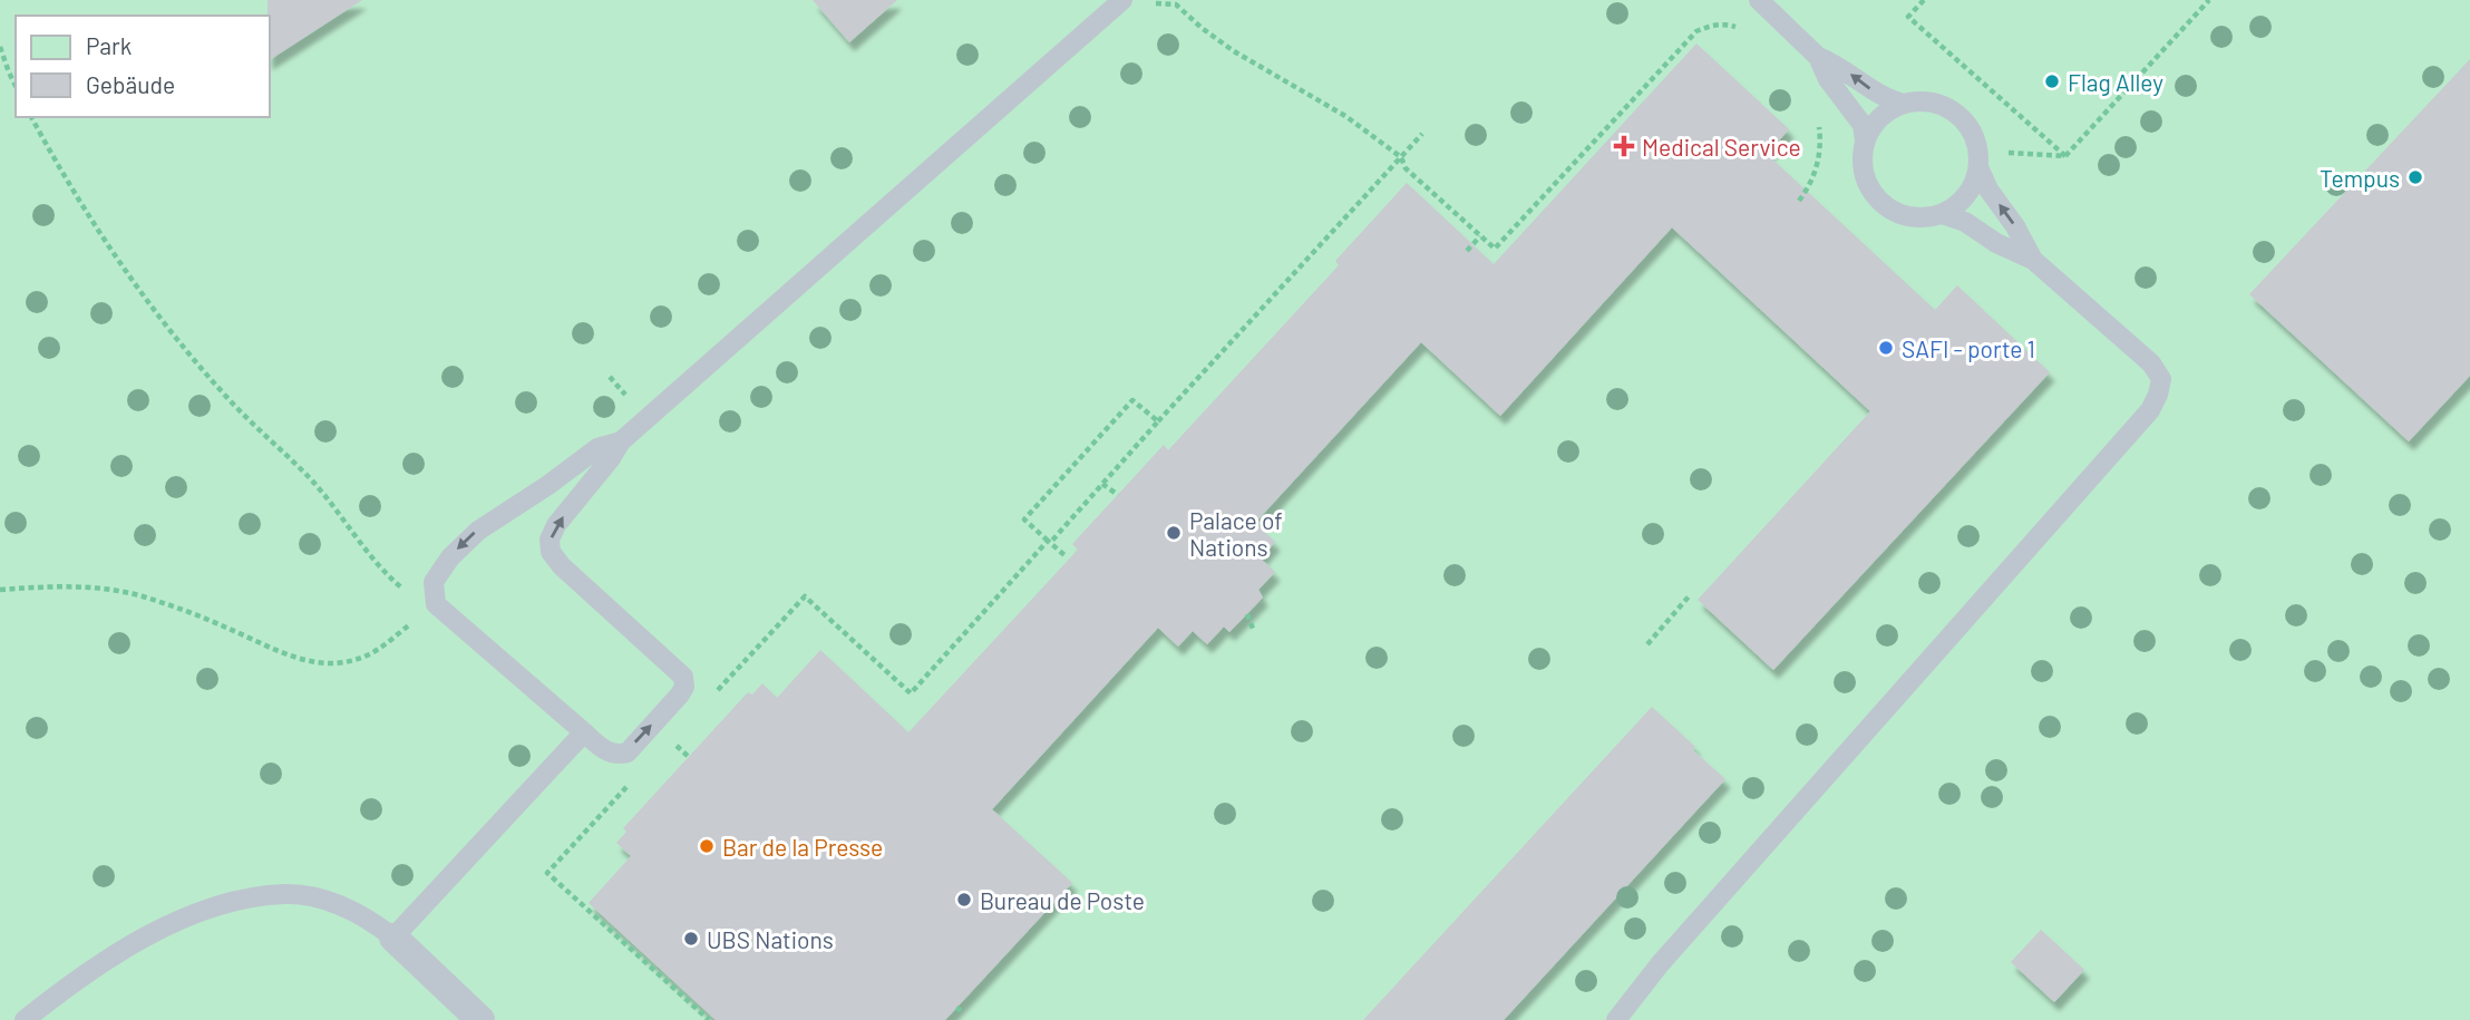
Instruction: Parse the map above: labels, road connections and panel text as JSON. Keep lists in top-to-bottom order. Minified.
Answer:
{"places":{"other":["Flag Alley","Tempus","SAFI - porte 1","Palace of Nations","Bar de la Presse","Bureau de Poste","UBS Nations"],"health":["Medical Service"]},"legend":["Park","Gebäude"]}
